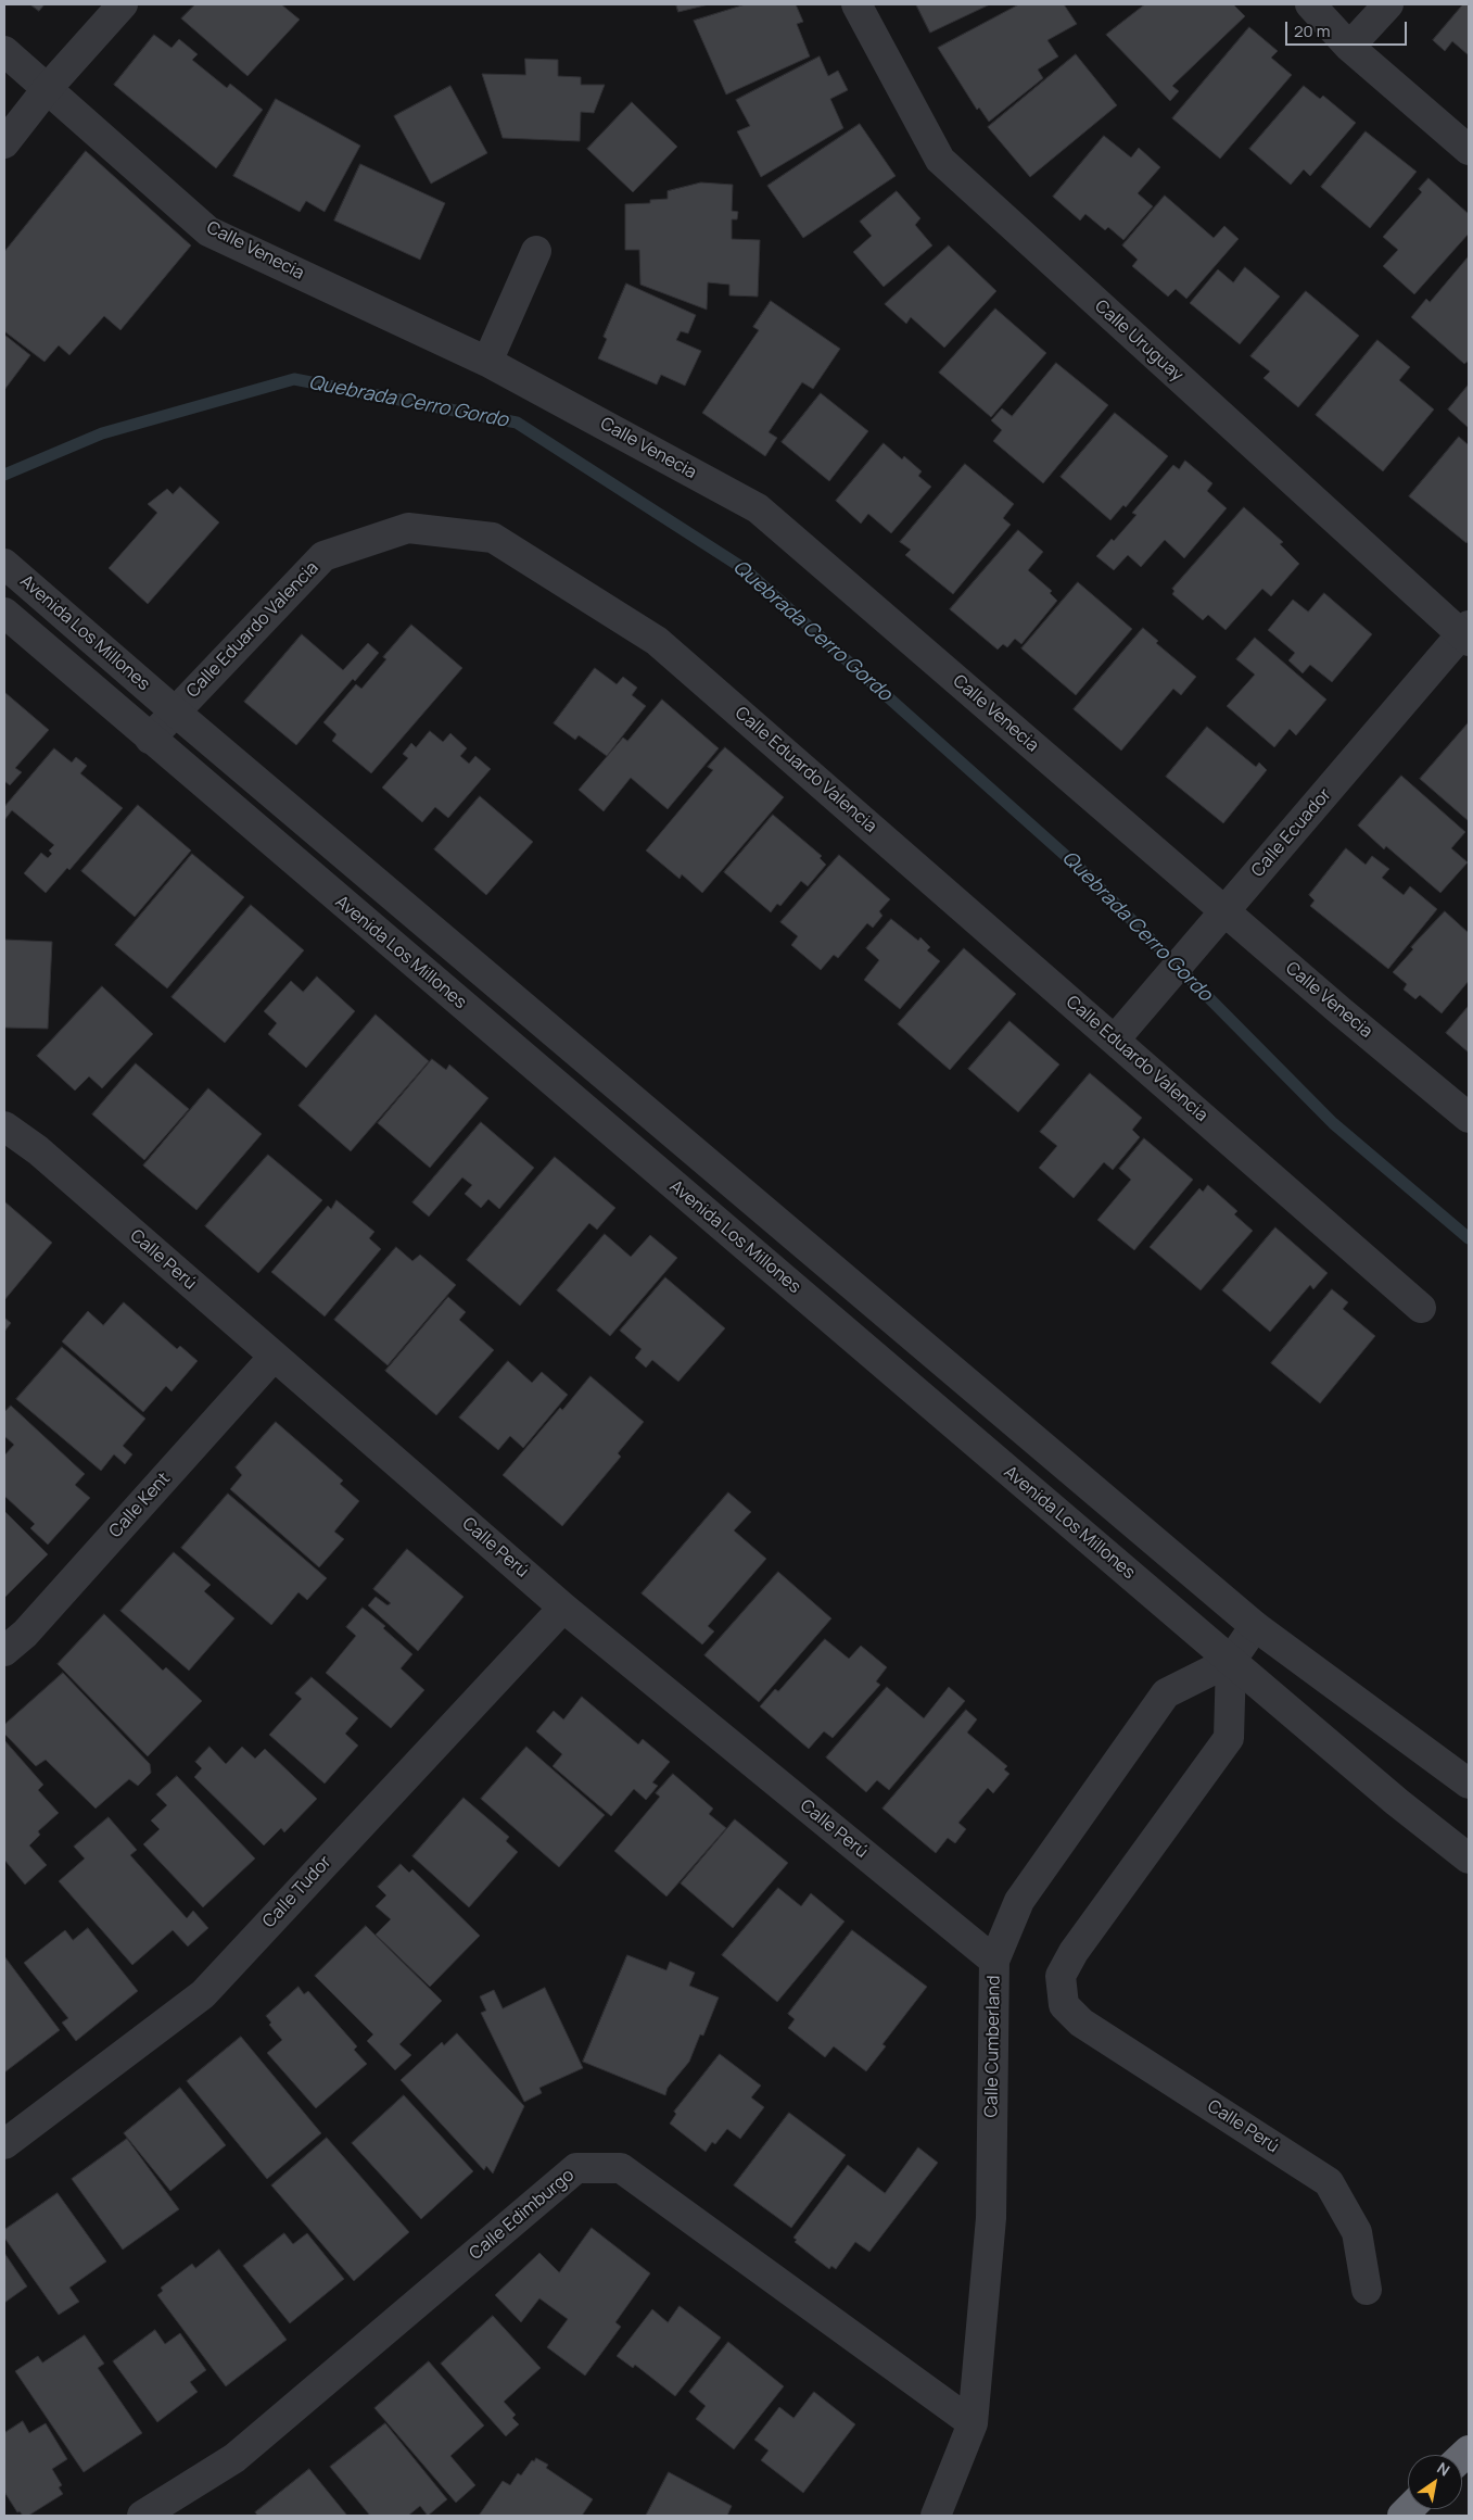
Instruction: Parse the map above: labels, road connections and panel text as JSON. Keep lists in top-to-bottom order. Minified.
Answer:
{"streets":{"street":["Calle Venecia","Calle Uruguay","Calle Eduardo Valencia","Avenida Los Millones","Calle Ecuador","Calle Perú","Calle Kent","Calle Tudor","Calle Cumberland","Calle Edimburgo"]},"crossings":[["Calle Venecia","Calle Ecuador"],["Calle Uruguay","Calle Ecuador"],["Calle Eduardo Valencia","Avenida Los Millones"],["Calle Eduardo Valencia","Calle Ecuador"],["Avenida Los Millones","Calle Perú"],["Avenida Los Millones","Calle Cumberland"],["Calle Perú","Calle Kent"],["Calle Perú","Calle Tudor"],["Calle Perú","Calle Cumberland"],["Calle Cumberland","Calle Edimburgo"]],"water":["Quebrada Cerro Gordo"],"scale_bar":"20 m","north":"top right"}
